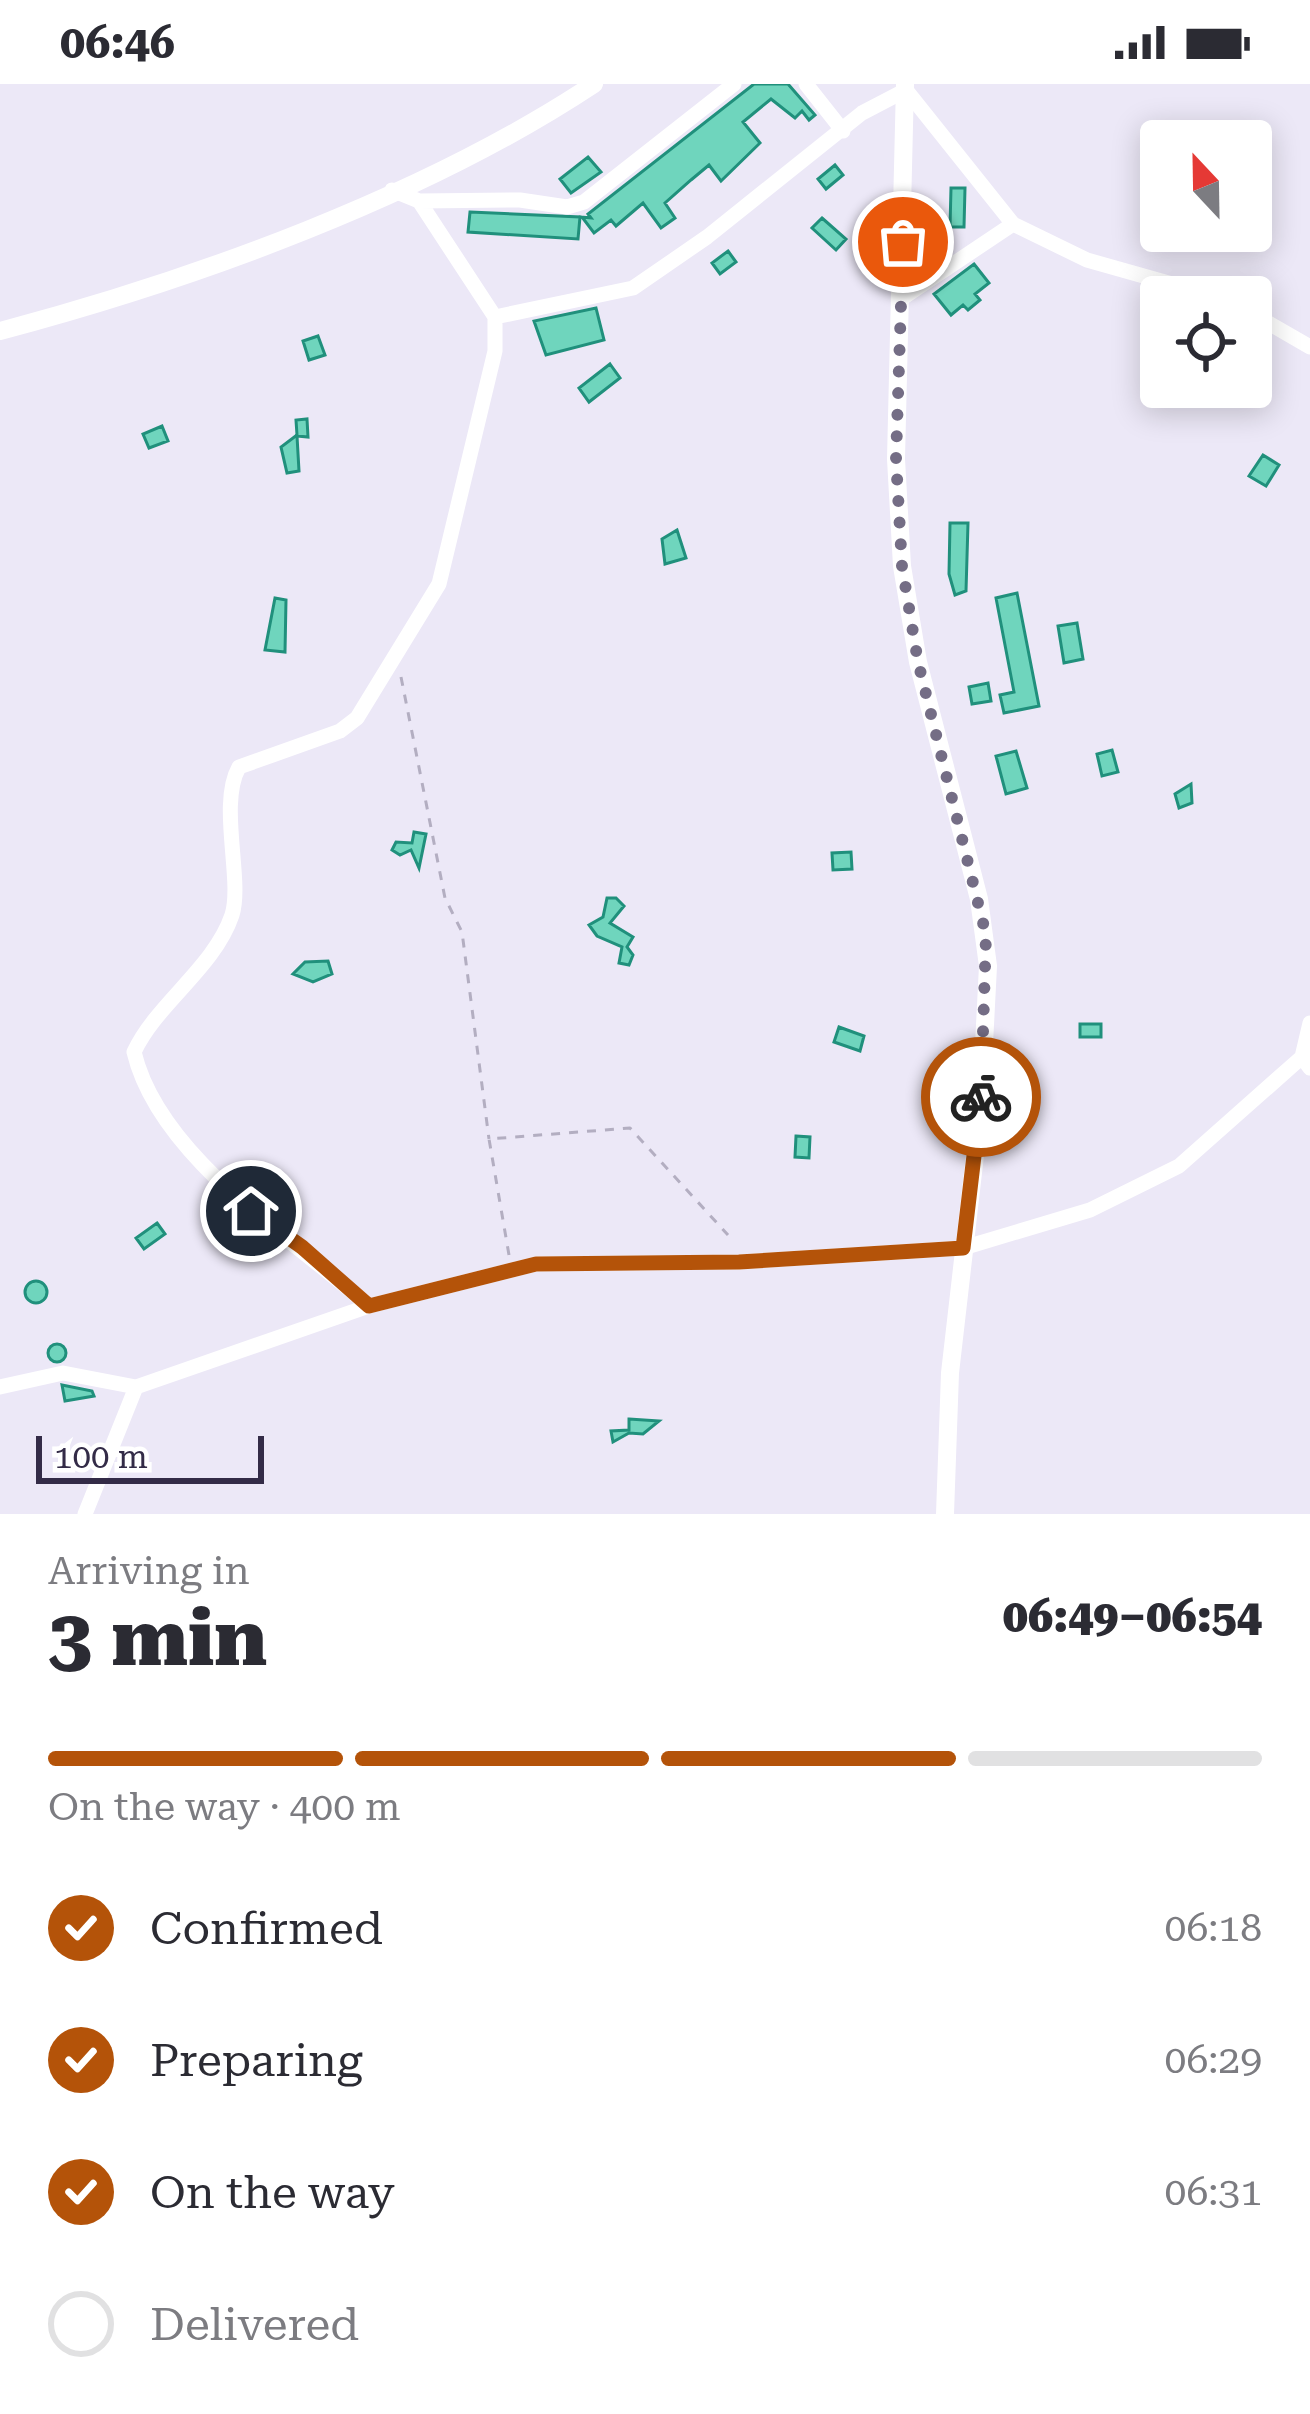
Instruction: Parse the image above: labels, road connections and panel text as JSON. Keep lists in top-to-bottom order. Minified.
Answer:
{"scale_bar":"100 m","north":"top","page":{"status":"06:46","scale":"100 m","heading":["3 min","Arriving in","06:49–06:54"],"bar":"On the way · 400 m","list":[["Confirmed","06:18"],["Preparing","06:29"],["On the way","06:31"],"Delivered"]}}
